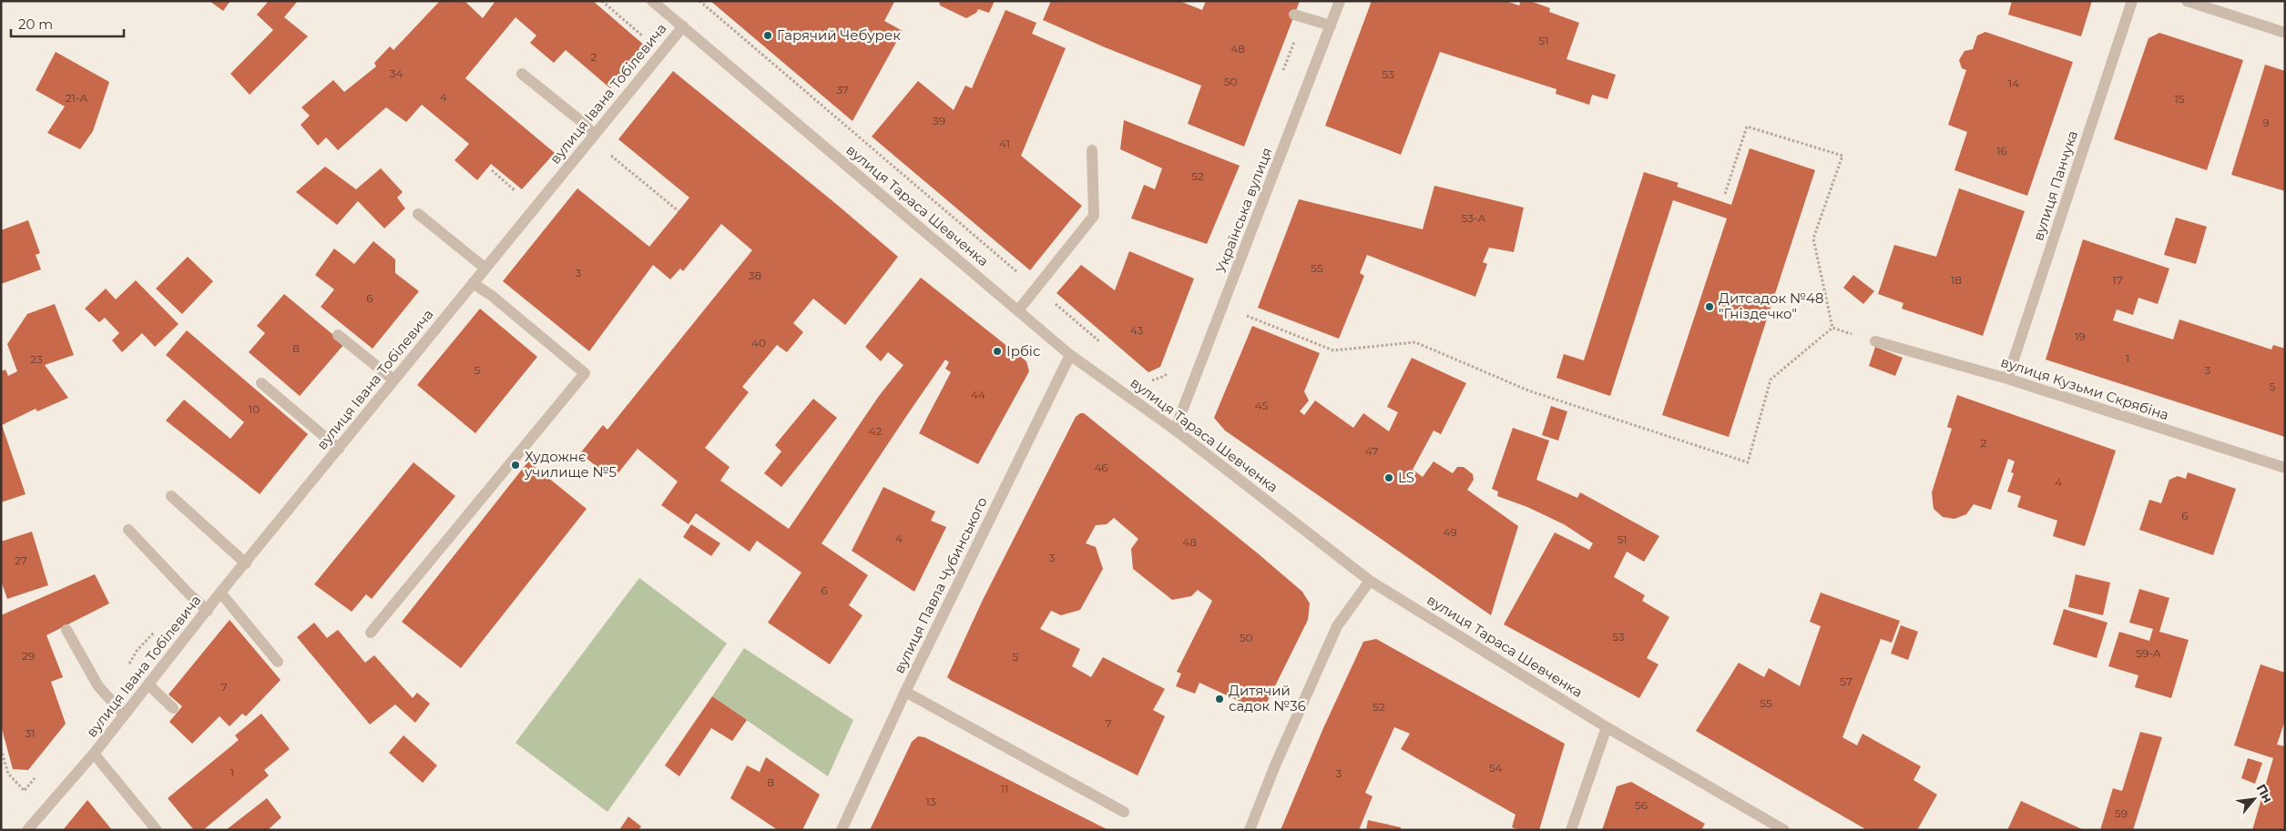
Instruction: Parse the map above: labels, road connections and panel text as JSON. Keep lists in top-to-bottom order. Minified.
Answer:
{"streets":{"street":["вулиця Івана Тобілевича","вулиця Панчука","вулиця Тараса Шевченка","Українська вулиця","вулиця Кузьми Скрябіна","вулиця Павла Чубинського"]},"crossings":[["вулиця Івана Тобілевича","вулиця Тараса Шевченка"],["вулиця Панчука","вулиця Кузьми Скрябіна"],["вулиця Тараса Шевченка","Українська вулиця"],["вулиця Тараса Шевченка","вулиця Павла Чубинського"]],"places":["Гарячий Чебурек","Дитсадок №48 \"Гніздечко\"","Ірбіс","Художнє училище №5","LS","Дитячий садок №36"],"house_numbers":["51","48","2","34","53","50","14","37","4","21-А","15","39","9","41","16","52","53-А","55","3","38","18","17","6","43","19","40","8","1","23","5","3","5","44","45","10","42","2","47","46","4","6","49","4","51","48","3","27","6","53","50","59-А","29","5","57","7","55","52","7","31","54","1","3","8","11","13","56","59"],"scale_bar":"20 m","north":"top right"}
